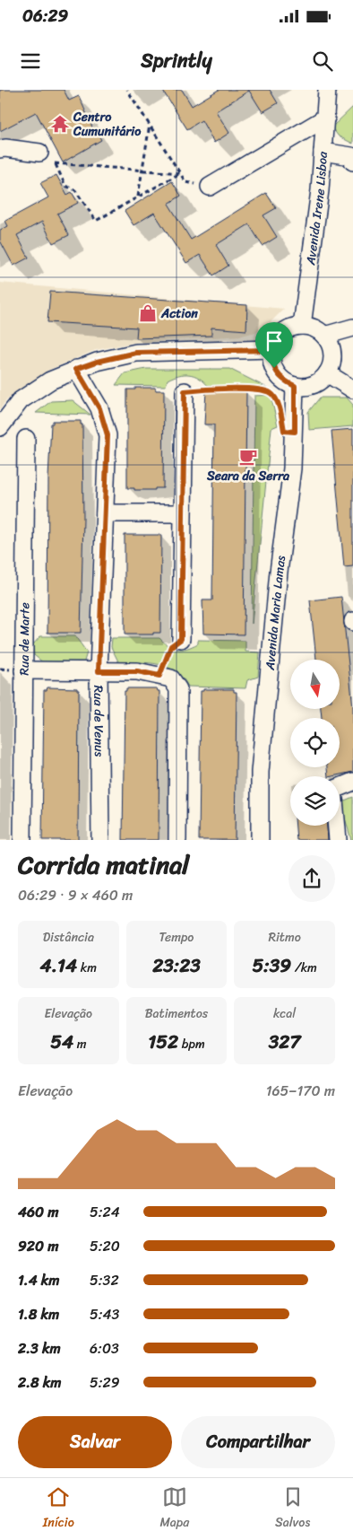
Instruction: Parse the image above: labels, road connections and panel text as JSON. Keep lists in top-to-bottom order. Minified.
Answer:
{"streets":{"street":["Avenida Irene Lisboa","Avenida Maria Lamas","Rua de Marte","Rua de Venus"]},"crossings":[["Avenida Irene Lisboa","Avenida Maria Lamas"]],"places":{"temple":["Centro Cumunitário"],"shop":["Action"],"cafe":["Seara da Serra"]},"north":"bottom","page":{"status":"06:29","header":"Sprintly","heading":["Corrida matinal","06:29 · 9 × 460 m"],"stats":[["Distância","4.14 km"],["Tempo","23:23"],["Ritmo","5:39 /km"],["Elevação","54 m"],["Batimentos","152 bpm"],["kcal","327"]],"chart":["Elevação","165–170 m"],"list":[{"name":"460 m","note":"5:24"},{"name":"920 m","note":"5:20"},{"name":"1.4 km","note":"5:32"},{"name":"1.8 km","note":"5:43"},{"name":"2.3 km","note":"6:03"},{"name":"2.8 km","note":"5:29"}],"buttons":["Salvar","Compartilhar"],"tabs":["Início","Mapa","Salvos"]}}
